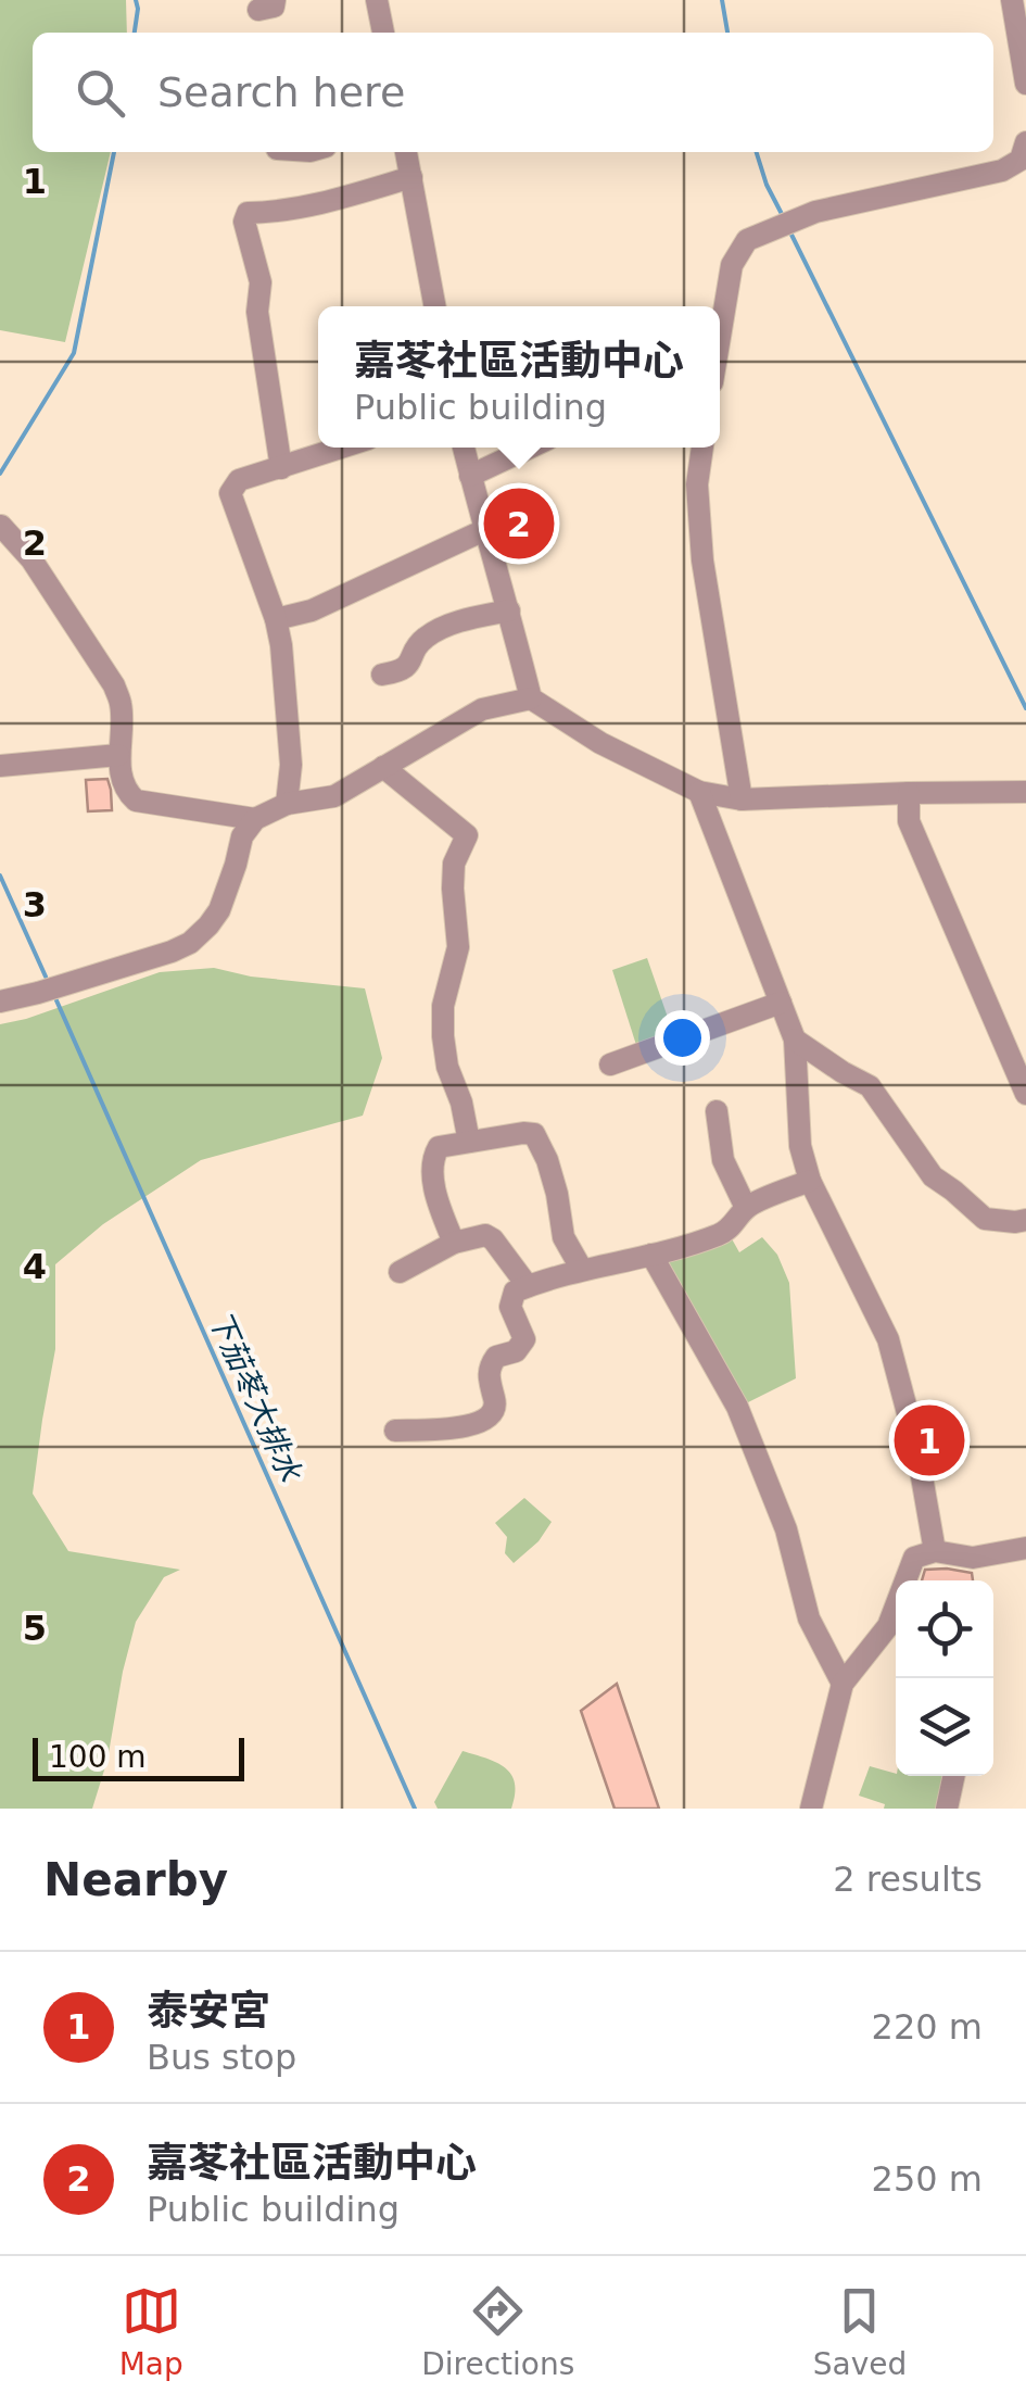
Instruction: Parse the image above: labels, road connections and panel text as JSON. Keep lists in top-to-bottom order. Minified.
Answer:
{"water":["下茄苳大排水"],"scale_bar":"100 m","page":{"search":"Search here","popup":["嘉苳社區活動中心","Public building"],"pins":["2","1"],"scale":"100 m","heading":["Nearby","2 results"],"list":[{"mark":"1","name":"泰安宮","note":"Bus stop","value":"220 m"},{"mark":"2","name":"嘉苳社區活動中心","note":"Public building","value":"250 m"}],"nav":["Map","Directions","Saved"]},"grid":{"rows":["1","2","3","4","5"]}}
